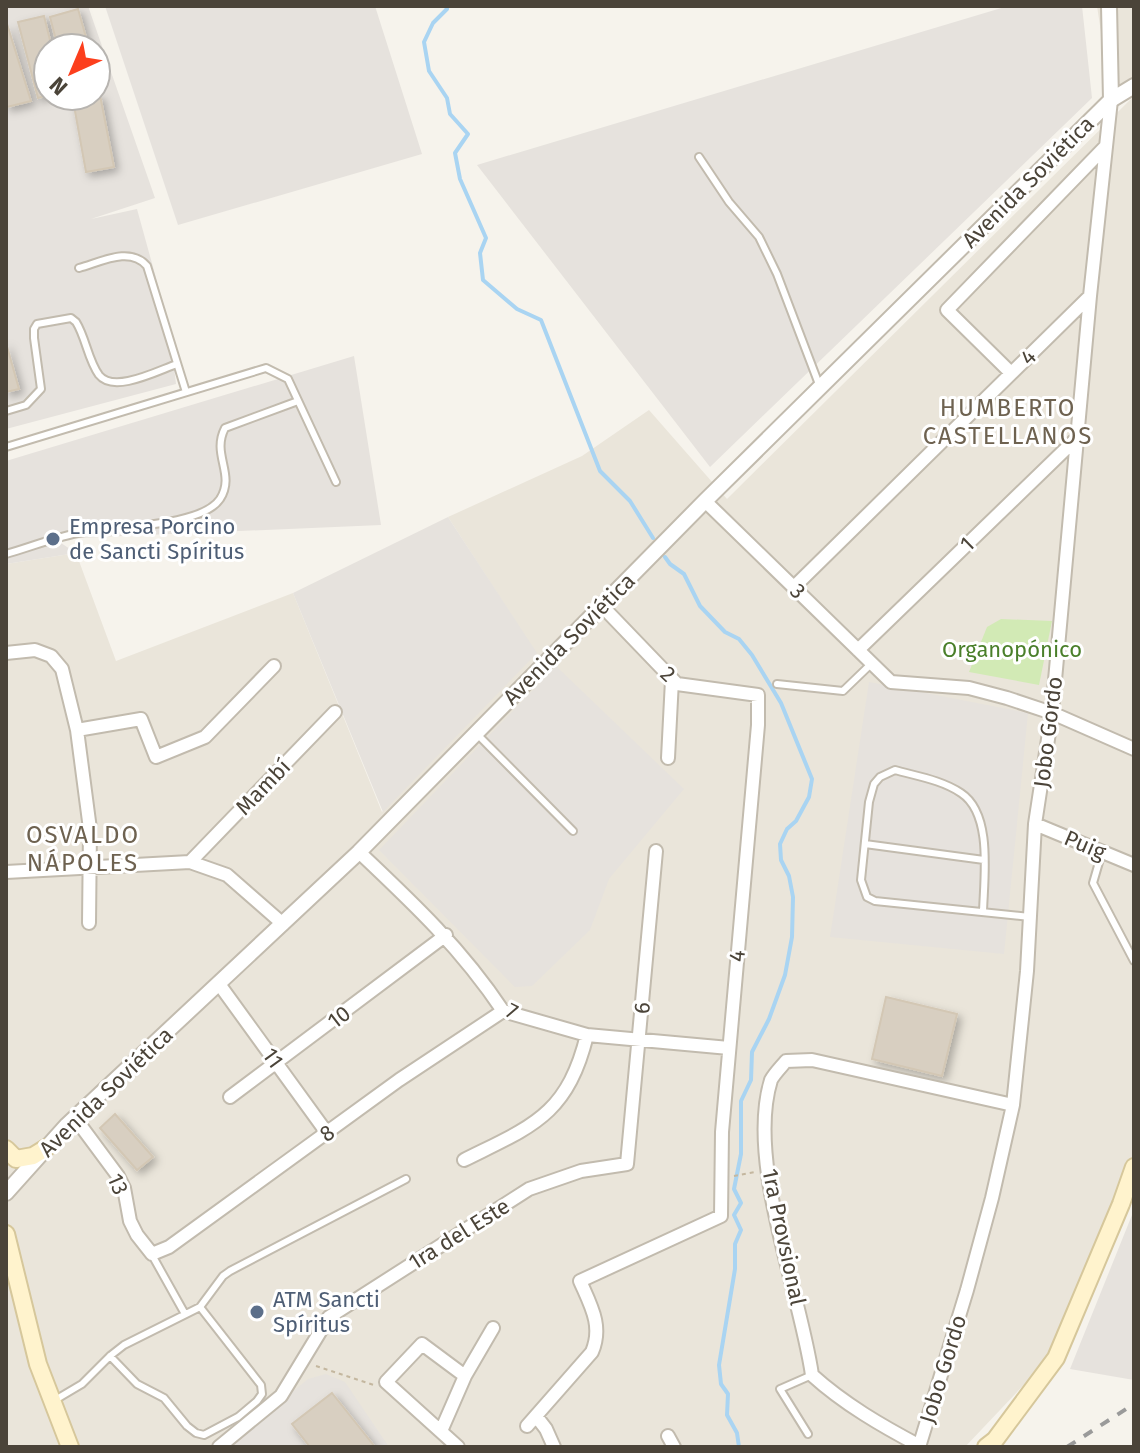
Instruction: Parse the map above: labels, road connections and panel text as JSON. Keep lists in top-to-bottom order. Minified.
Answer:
{"streets":{"street":["Avenida Soviética","4","1","3","2","Jobo Gordo","Mambí","Puig","6","7","10","11","8","13","1ra del Este","1ra Provsional"]},"crossings":[["Avenida Soviética","3"],["Avenida Soviética","2"],["Avenida Soviética","Jobo Gordo"],["Avenida Soviética","7"],["Avenida Soviética","11"],["Avenida Soviética","13"],["4","3"],["4","2"],["4","Jobo Gordo"],["4","7"],["1","3"],["1","Jobo Gordo"],["3","Jobo Gordo"],["Jobo Gordo","Puig"],["Jobo Gordo","1ra Provsional"],["6","7"],["6","1ra del Este"],["7","10"],["7","8"],["10","11"],["11","8"],["8","13"]],"districts":["HUMBERTO CASTELLANOS","OSVALDO NÁPOLES"],"parks":["Organopónico"],"places":["Empresa Porcino de Sancti Spíritus","ATM Sancti Spíritus"],"north":"bottom left"}
